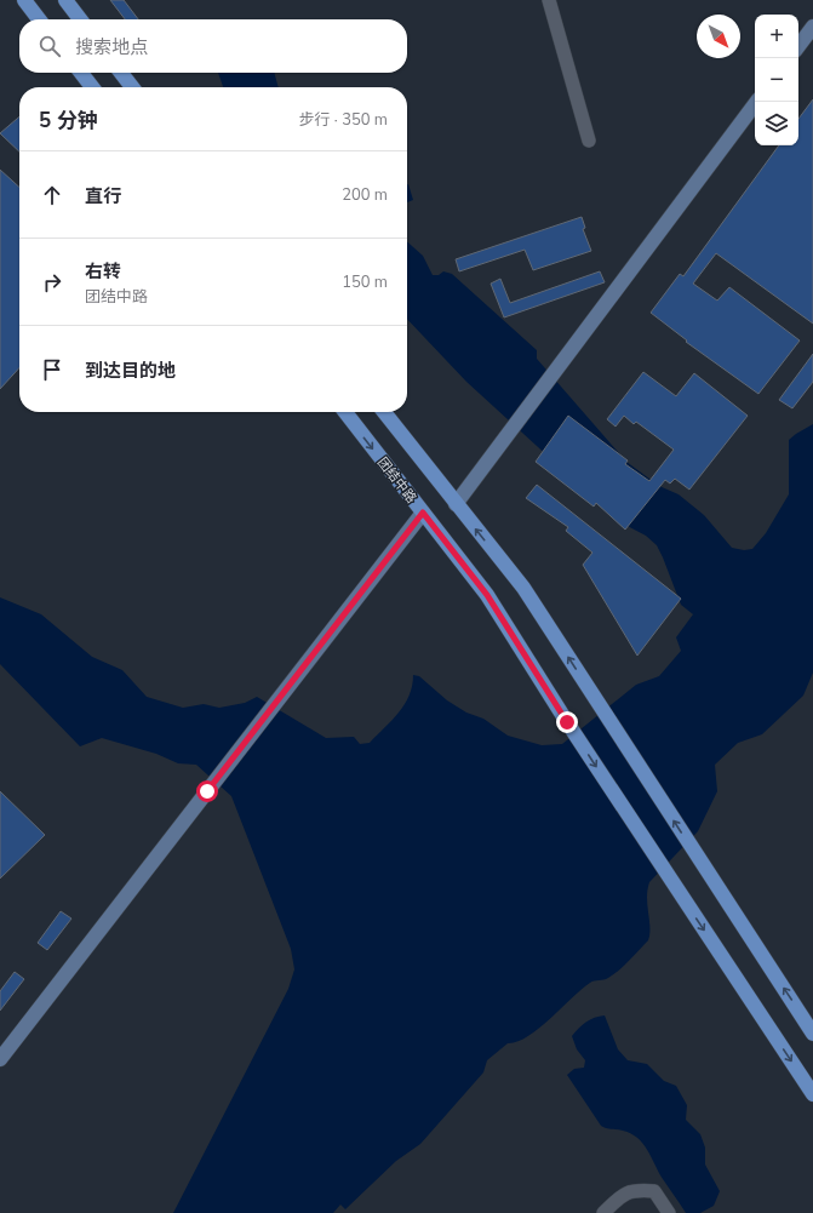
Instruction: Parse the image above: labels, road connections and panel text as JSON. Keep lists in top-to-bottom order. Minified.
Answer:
{"streets":{"main road":["团结中路"]},"north":"bottom right","page":{"map_buttons":["+","−"],"search":"搜索地点","heading":["5 分钟","步行 · 350 m"],"list":[["直行","200 m"],["右转","团结中路","150 m"],"到达目的地"]}}
